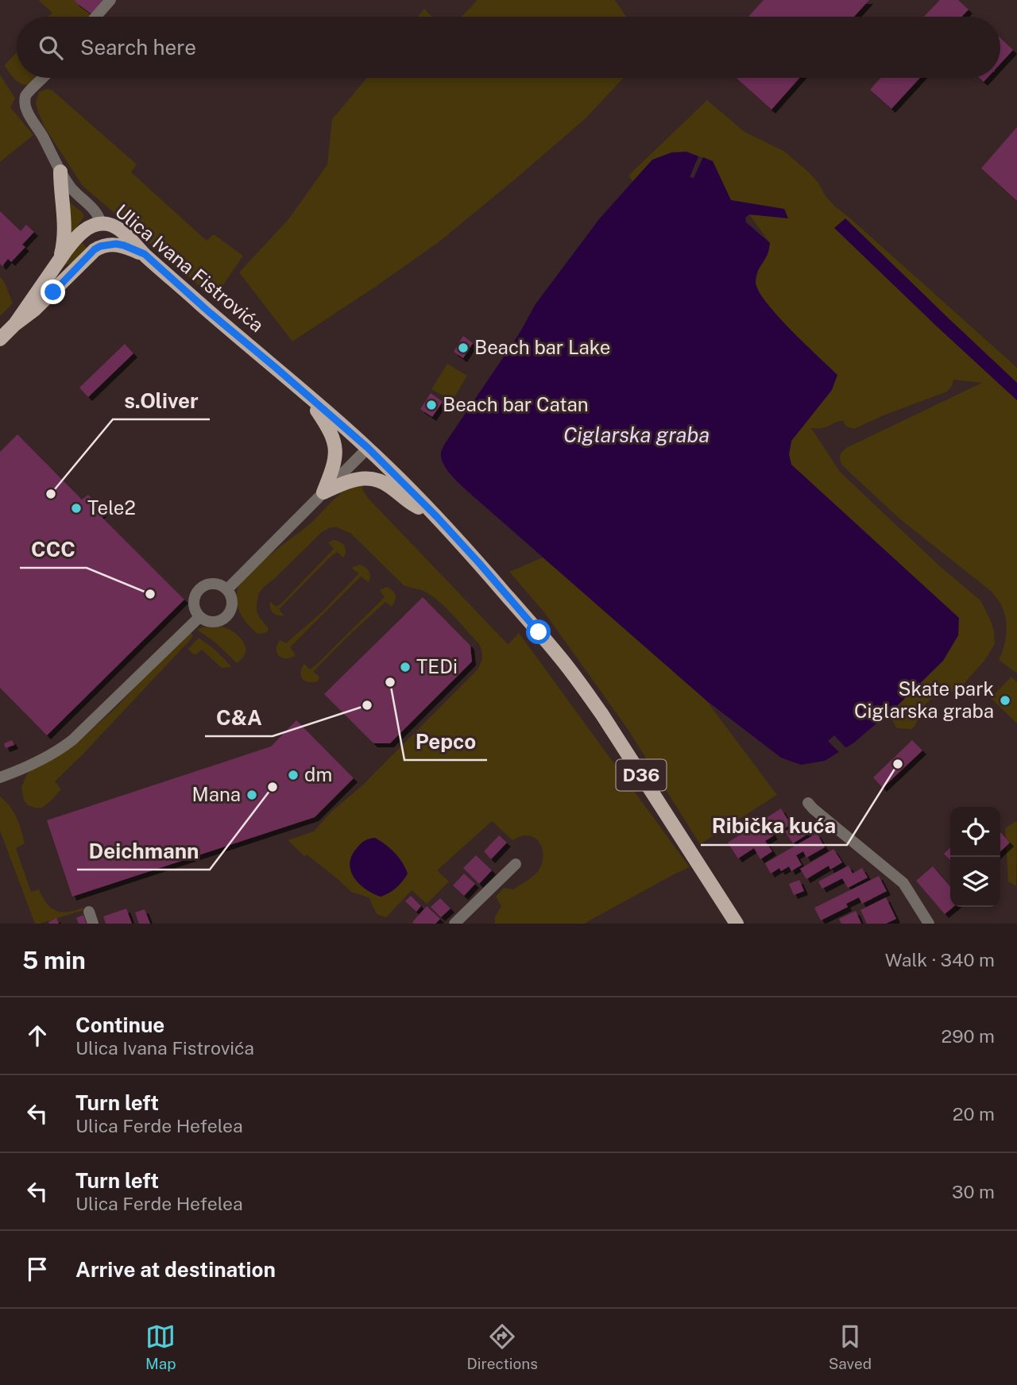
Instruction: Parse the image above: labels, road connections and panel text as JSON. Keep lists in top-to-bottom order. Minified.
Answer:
{"streets":{"main road":["Ulica Ivana Fistrovića","D36"]},"crossings":[["Ulica Ivana Fistrovića","D36"]],"water":["Ciglarska graba"],"places":["Beach bar Lake","Beach bar Catan","s.Oliver","Tele2","CCC","TEDi","Pepco","Skate park Ciglarska graba","C&A","Ribička kuća","dm","Deichmann","Mana"],"page":{"search":"Search here","heading":["5 min","Walk · 340 m"],"list":[["Continue","Ulica Ivana Fistrovića","290 m"],["Turn left","Ulica Ferde Hefelea","20 m"],["Turn left","Ulica Ferde Hefelea","30 m"],"Arrive at destination"],"nav":["Map","Directions","Saved"]}}
